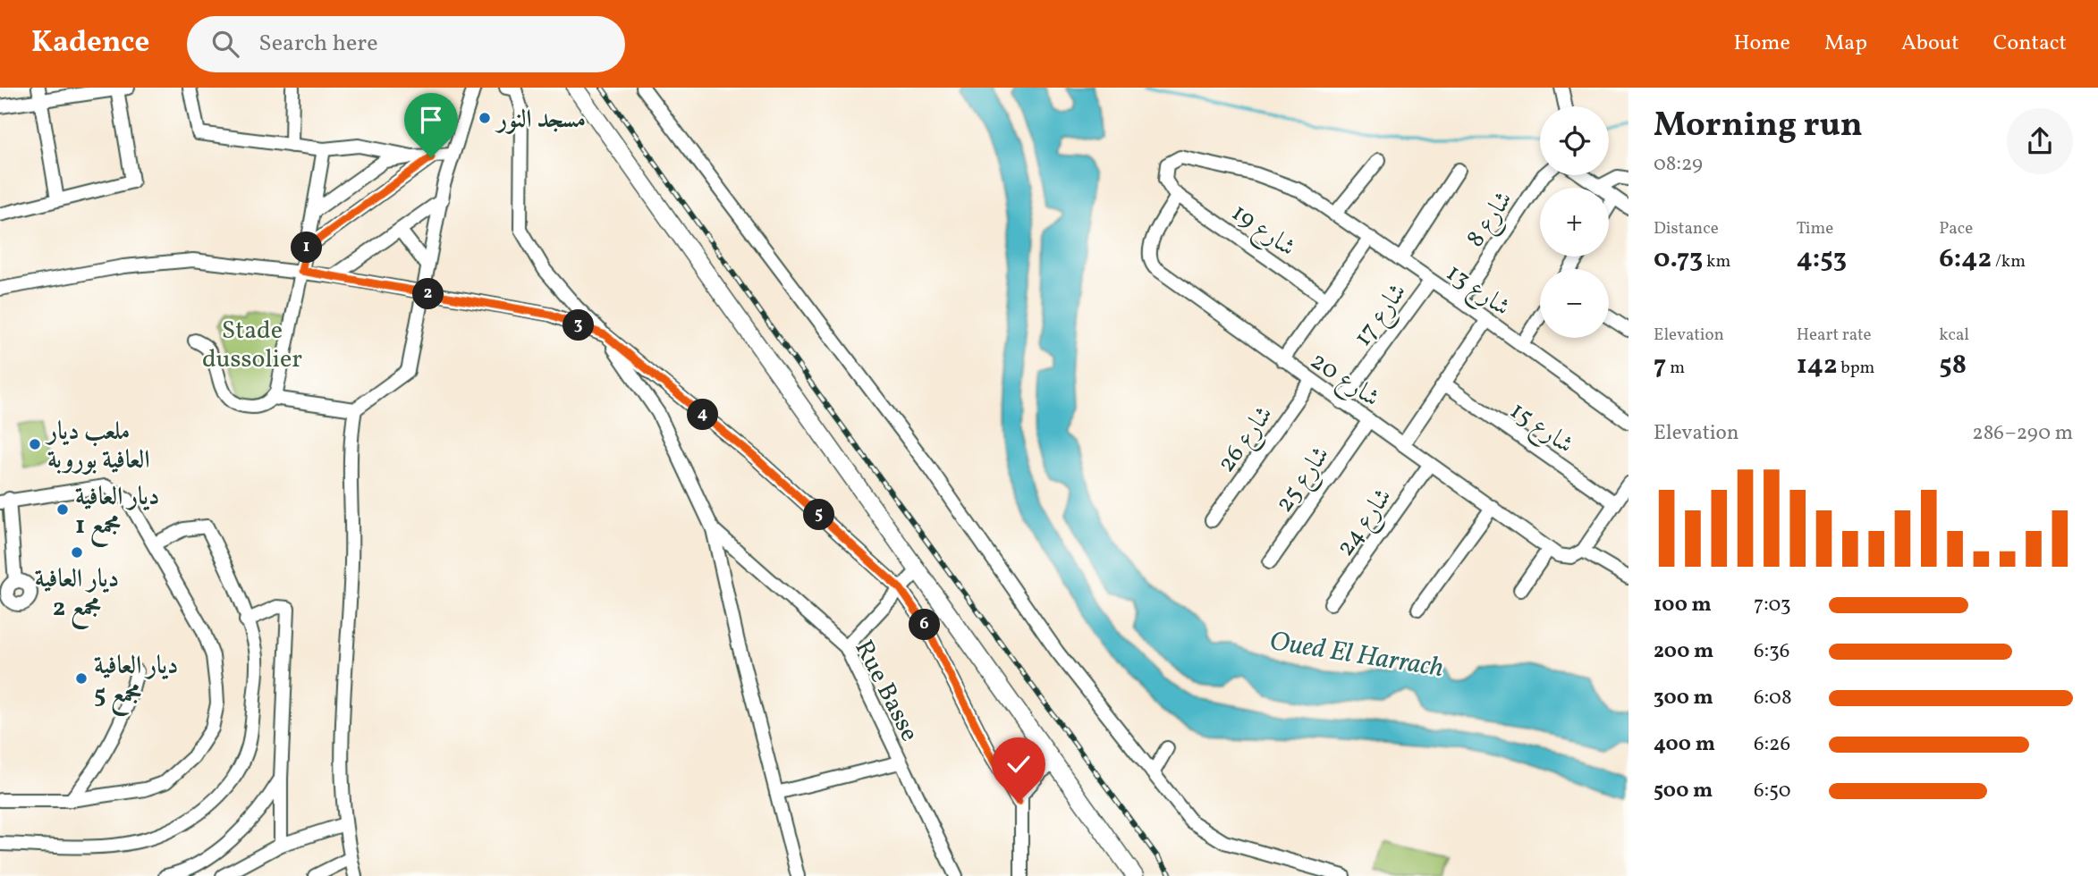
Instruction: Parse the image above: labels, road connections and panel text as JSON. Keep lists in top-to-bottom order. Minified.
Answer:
{"streets":{"street":["شارع 8","شارع 19","شارع 13","شارع 17","شارع 20","شارع 15","شارع 26","شارع 25","شارع 24","Rue Basse"]},"crossings":[["شارع 8","شارع 13"],["شارع 19","شارع 13"],["شارع 19","شارع 20"],["شارع 13","شارع 17"],["شارع 13","شارع 20"],["شارع 17","شارع 20"],["شارع 20","شارع 26"],["شارع 20","شارع 25"],["شارع 20","شارع 24"]],"water":["Oued El Harrach"],"parks":["Stade dussolier"],"places":["مسجد النور","ملعب ديار العافية بوروبة","ديار العافية مجمع 1","ديار العافية مجمع 2","ديار العافية مجمع 5"],"page":{"header":"Kadence","search":"Search here","nav":["Home","Map","About","Contact"],"heading":["Morning run","08:29"],"map_buttons":["+","−"],"stats":[["Distance","0.73 km"],["Time","4:53"],["Pace","6:42 /km"],["Elevation","7 m"],["Heart rate","142 bpm"],["kcal","58"]],"pins":["1","2","3","4","5","6"],"chart":["Elevation","286–290 m"],"list":[{"name":"100 m","note":"7:03"},{"name":"200 m","note":"6:36"},{"name":"300 m","note":"6:08"},{"name":"400 m","note":"6:26"},{"name":"500 m","note":"6:50"}]}}
